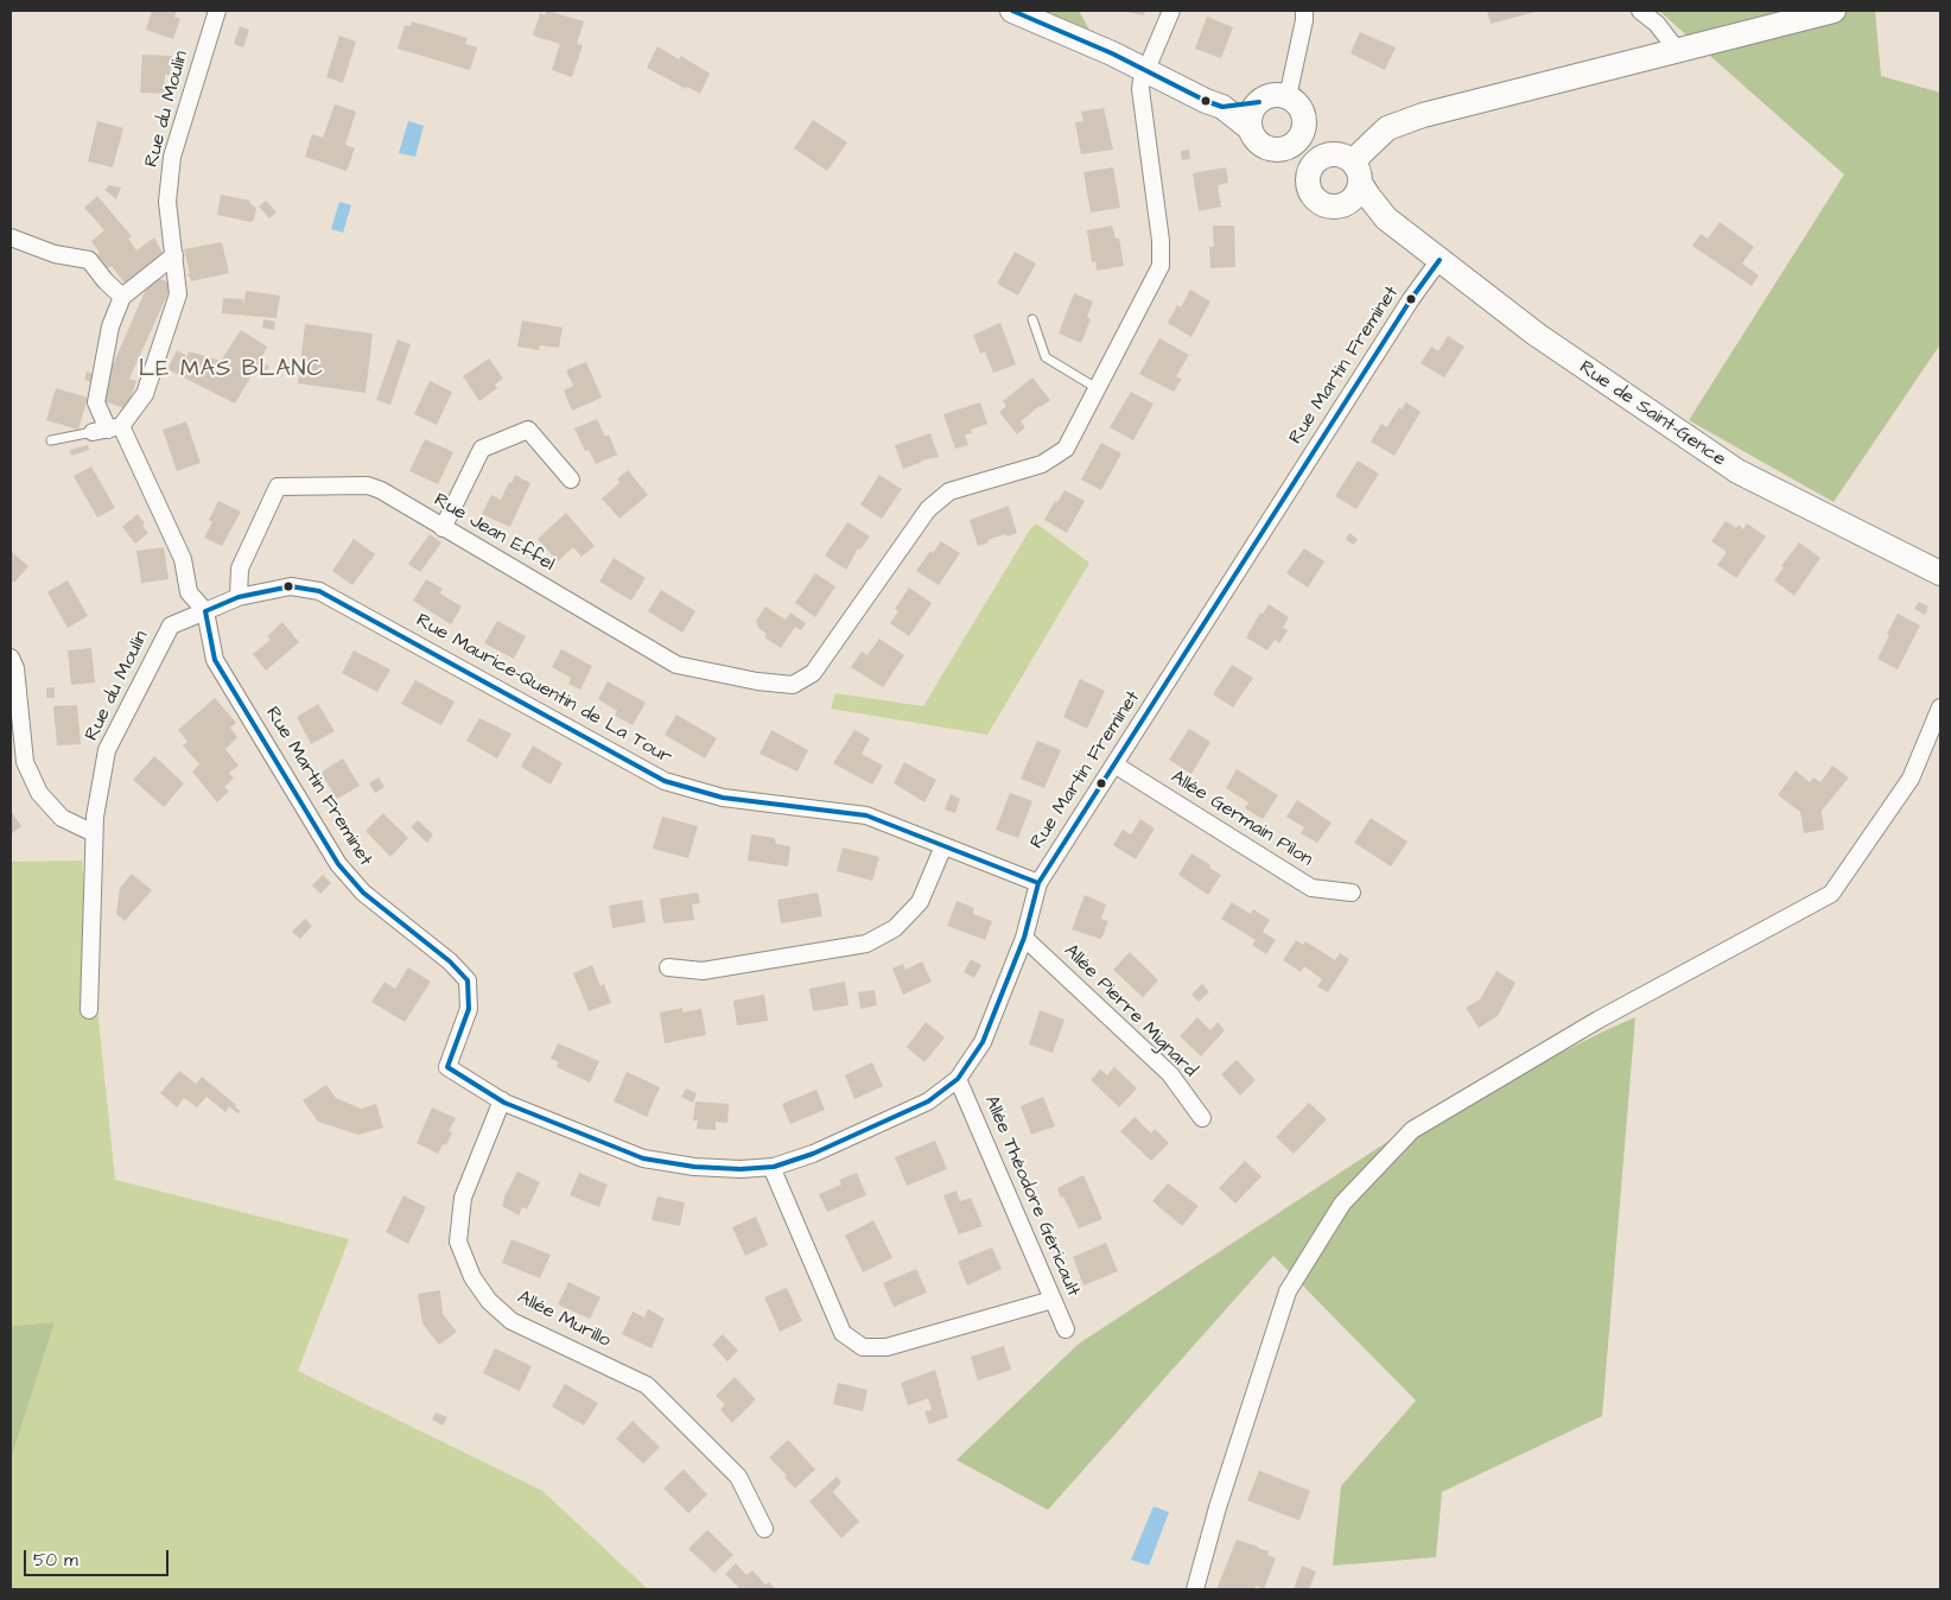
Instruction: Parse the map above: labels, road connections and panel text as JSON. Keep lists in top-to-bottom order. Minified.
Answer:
{"streets":{"street":["Rue du Moulin","Rue Martin Freminet","Rue de Saint-Gence","Rue Jean Effel","Rue Maurice-Quentin de La Tour","Allée Germain Pilon","Allée Pierre Mignard","Allée Théodore Géricault","Allée Murillo"]},"crossings":[["Rue du Moulin","Rue Martin Freminet"],["Rue du Moulin","Rue Maurice-Quentin de La Tour"],["Rue Martin Freminet","Rue de Saint-Gence"],["Rue Martin Freminet","Rue Maurice-Quentin de La Tour"],["Rue Martin Freminet","Allée Germain Pilon"],["Rue Martin Freminet","Allée Pierre Mignard"],["Rue Martin Freminet","Allée Théodore Géricault"],["Rue Martin Freminet","Allée Murillo"],["Rue Jean Effel","Rue Maurice-Quentin de La Tour"]],"districts":["LE MAS BLANC"],"scale_bar":"50 m"}
